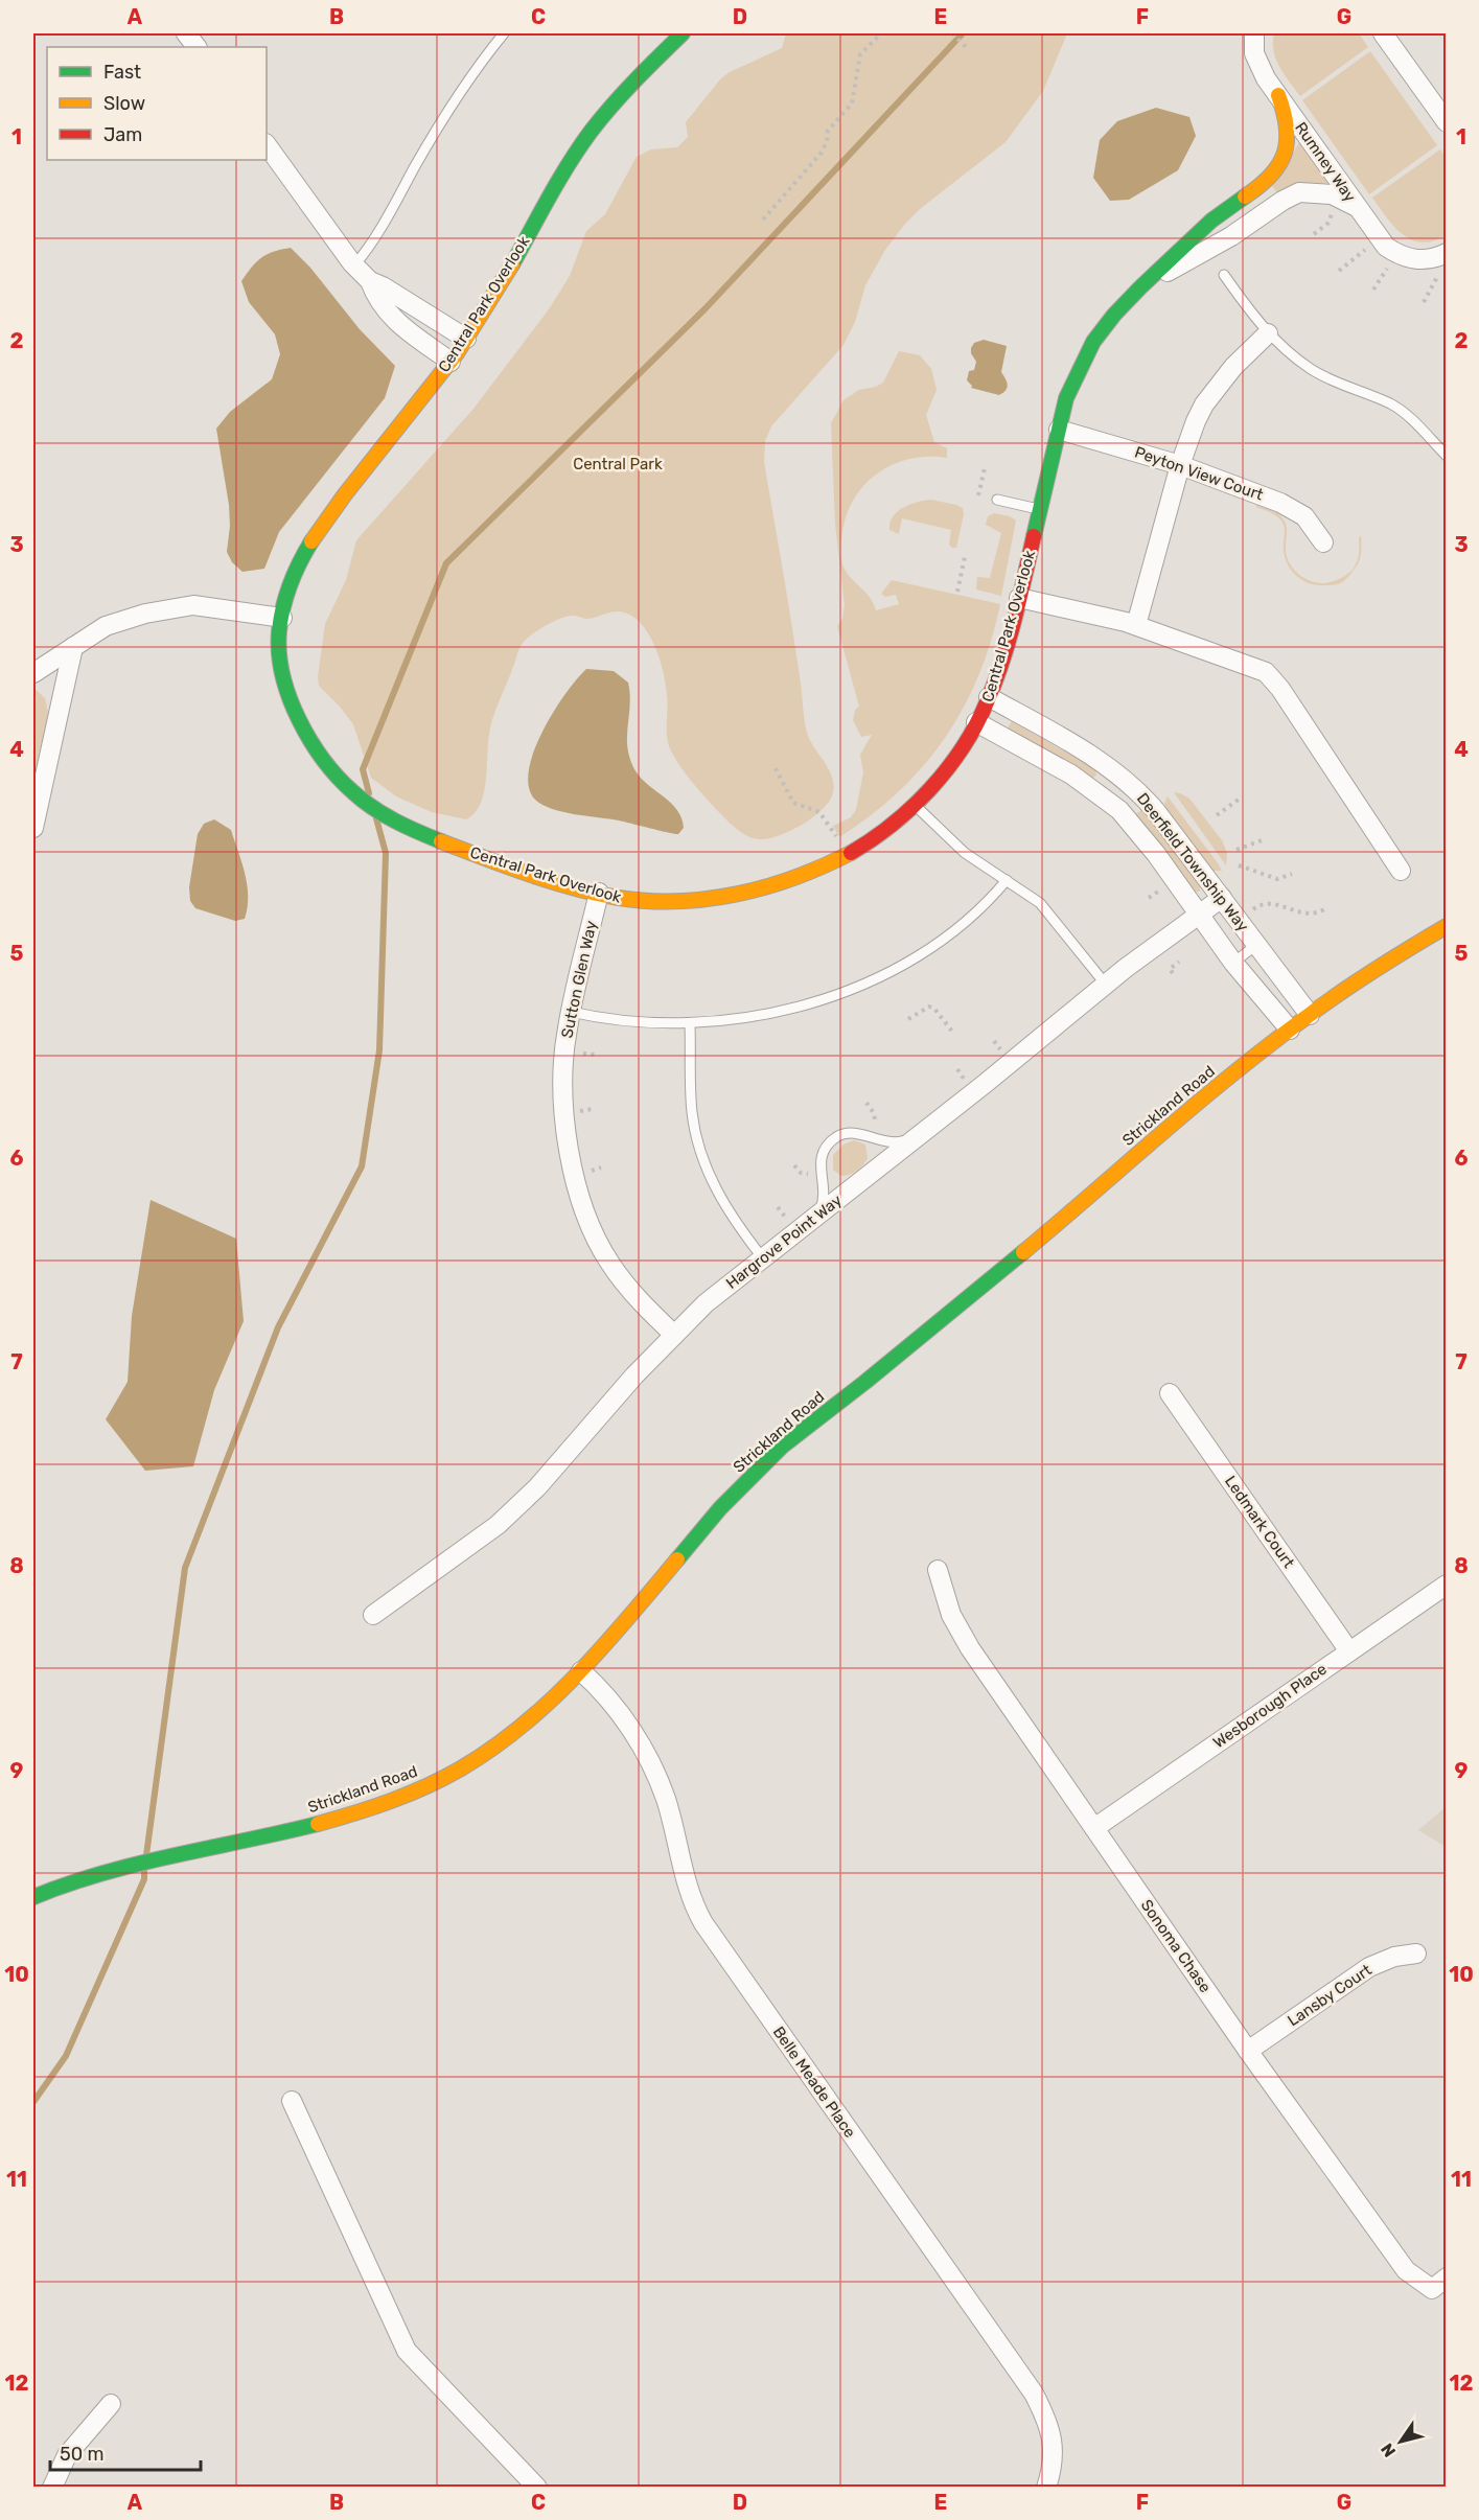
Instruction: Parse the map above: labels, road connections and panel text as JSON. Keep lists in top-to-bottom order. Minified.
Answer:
{"streets":{"street":["Rumney Way","Central Park Overlook","Peyton View Court","Deerfield Township Way","Sutton Glen Way","Strickland Road","Hargrove Point Way","Ledmark Court","Wesborough Place","Sonoma Chase","Lansby Court","Belle Meade Place"]},"crossings":[["Rumney Way","Central Park Overlook"],["Central Park Overlook","Peyton View Court"],["Central Park Overlook","Deerfield Township Way"],["Central Park Overlook","Sutton Glen Way"],["Deerfield Township Way","Strickland Road"],["Deerfield Township Way","Hargrove Point Way"],["Sutton Glen Way","Hargrove Point Way"],["Strickland Road","Belle Meade Place"],["Ledmark Court","Wesborough Place"],["Wesborough Place","Sonoma Chase"],["Sonoma Chase","Lansby Court"]],"parks":["Central Park"],"legend":["Fast","Slow","Jam"],"scale_bar":"50 m","north":"bottom left","grid":{"columns":["A","B","C","D","E","F","G"],"rows":["1","2","3","4","5","6","7","8","9","10","11","12"]}}
